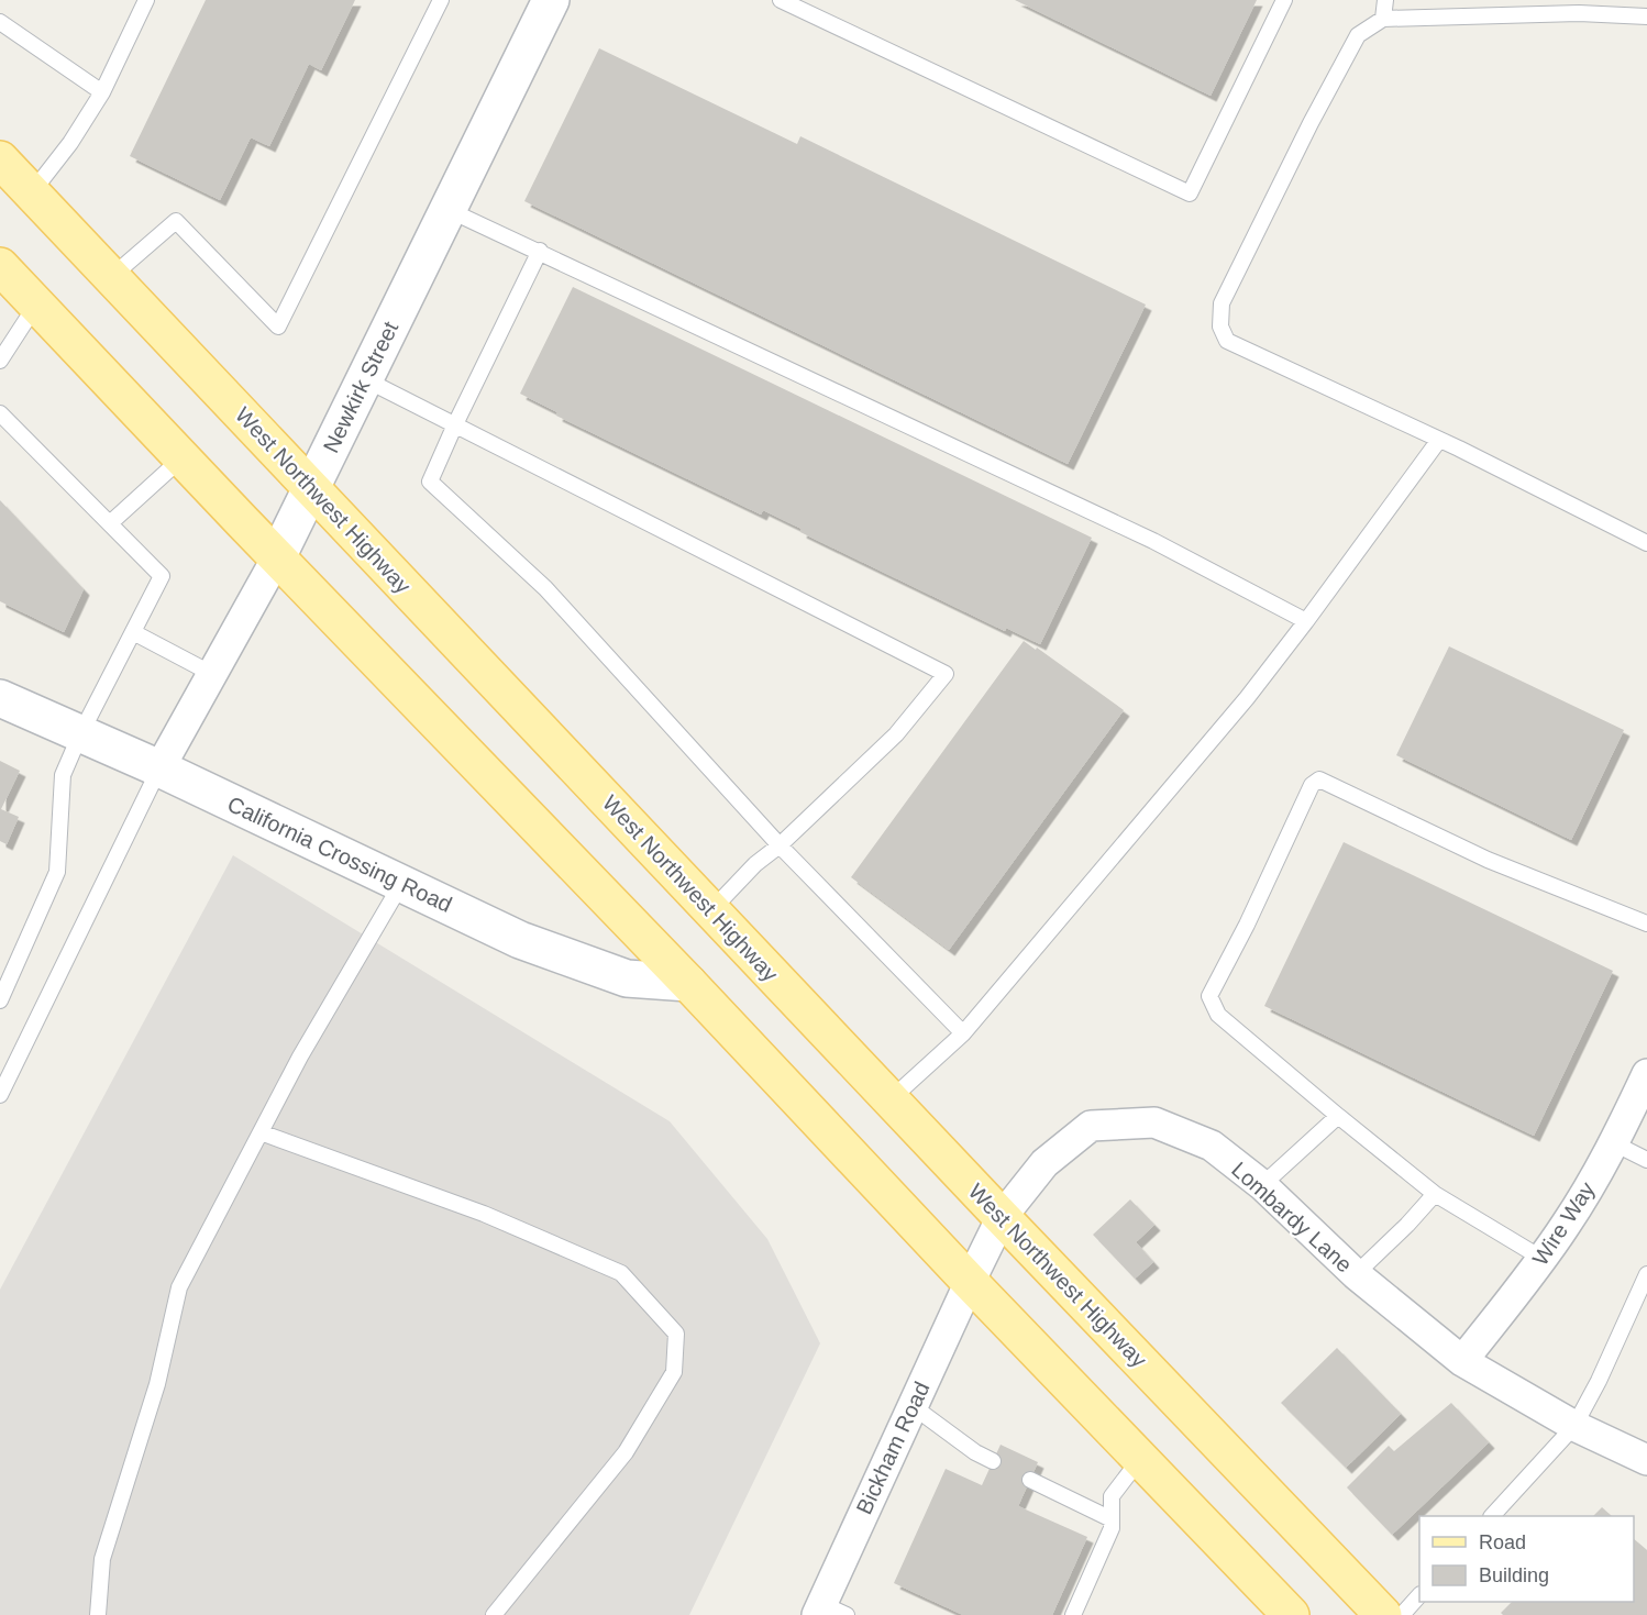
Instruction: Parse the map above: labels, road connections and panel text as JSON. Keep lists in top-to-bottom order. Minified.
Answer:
{"streets":{"main road":["West Northwest Highway"],"street":["Newkirk Street","California Crossing Road","Lombardy Lane","Wire Way","Bickham Road"]},"crossings":[["Newkirk Street","West Northwest Highway"],["Newkirk Street","California Crossing Road"],["West Northwest Highway","Lombardy Lane"],["Lombardy Lane","Wire Way"],["Lombardy Lane","Bickham Road"]],"legend":["Road","Building"]}
